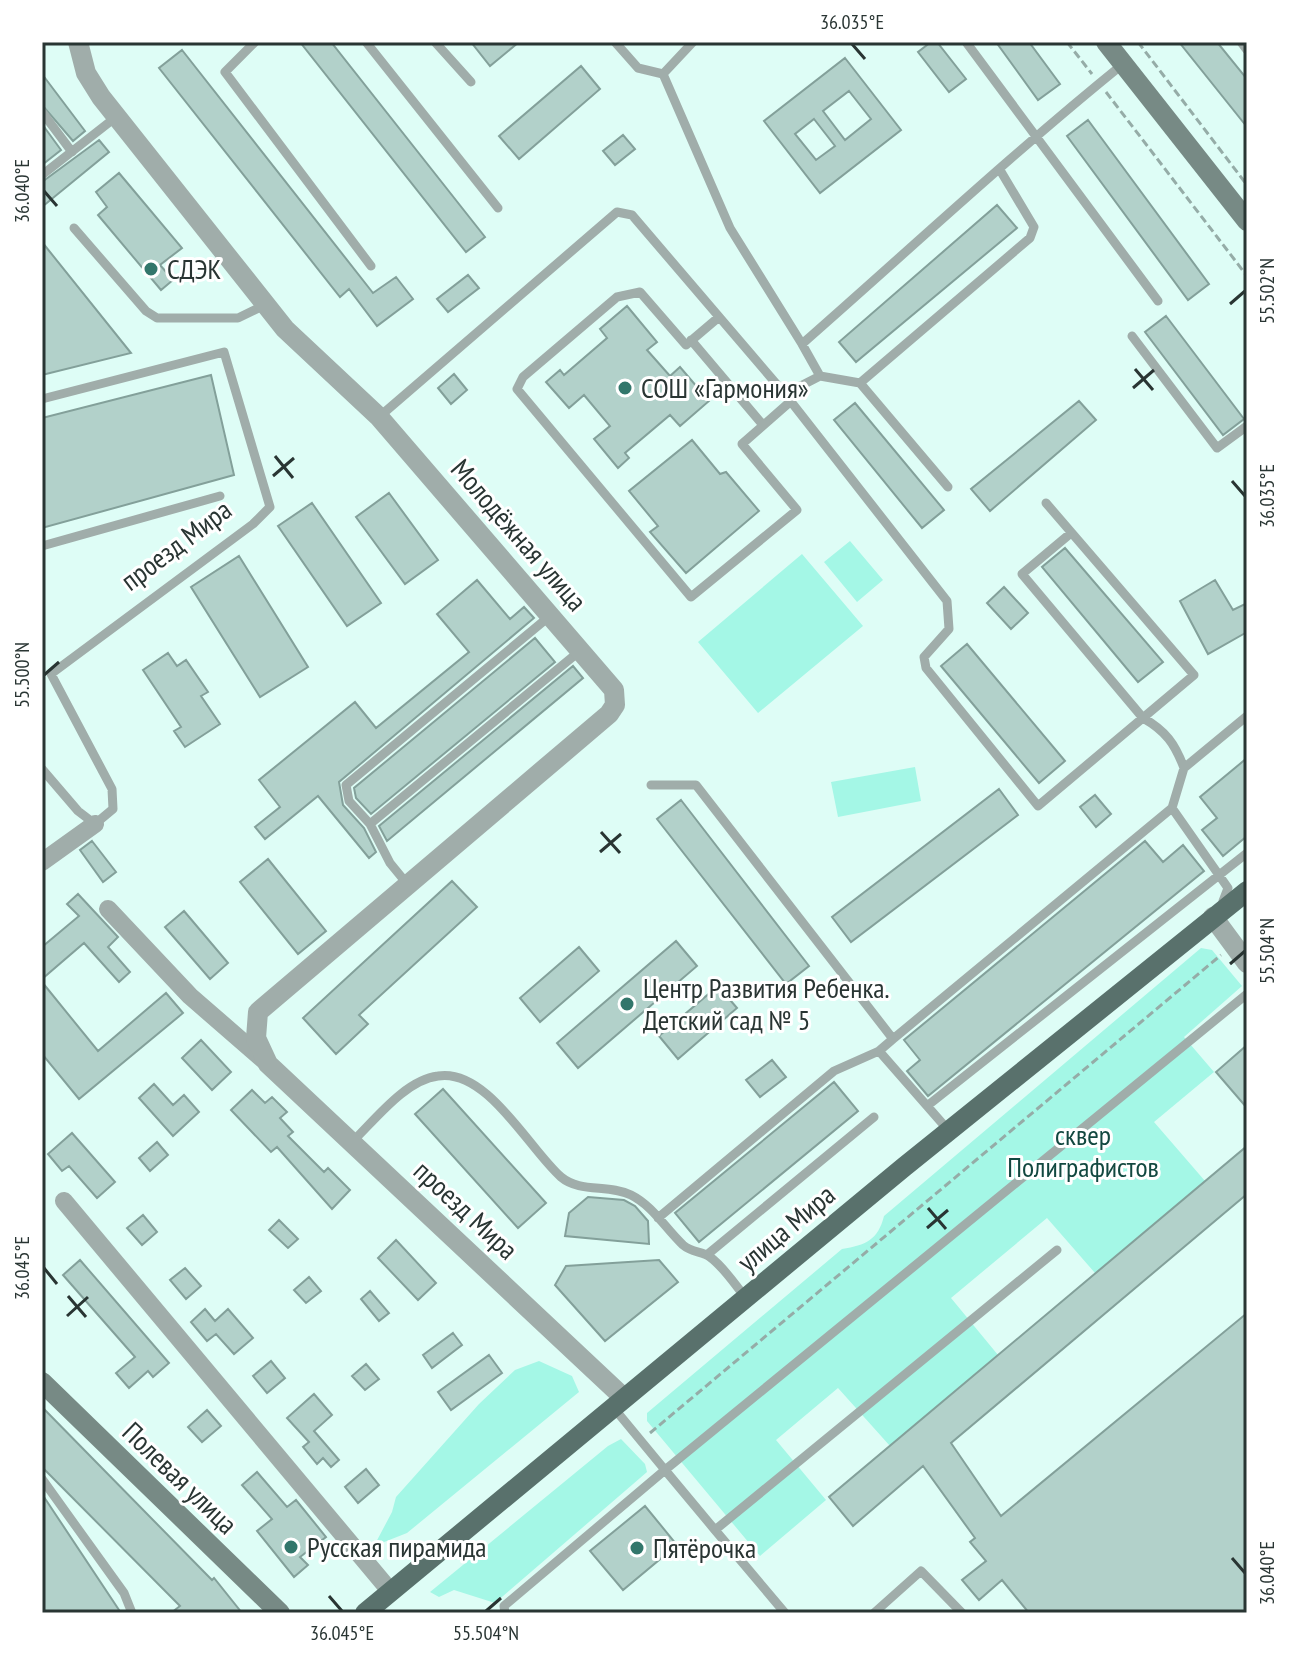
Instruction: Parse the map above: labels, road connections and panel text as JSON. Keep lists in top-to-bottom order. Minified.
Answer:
{"streets":{"main road":["улица Мира","Полевая улица"],"street":["Молодёжная улица","проезд Мира"]},"crossings":[["Молодёжная улица","проезд Мира"],["проезд Мира","улица Мира"]],"parks":["сквер Полиграфистов"],"places":["СДЭК","СОШ «Гармония»","Центр Развития Ребенка. Детский сад № 5","Русская пирамида","Пятёрочка"],"coordinates":["36.035°E","36.040°E","55.502°N","55.500°N","55.504°N","36.045°E"]}
